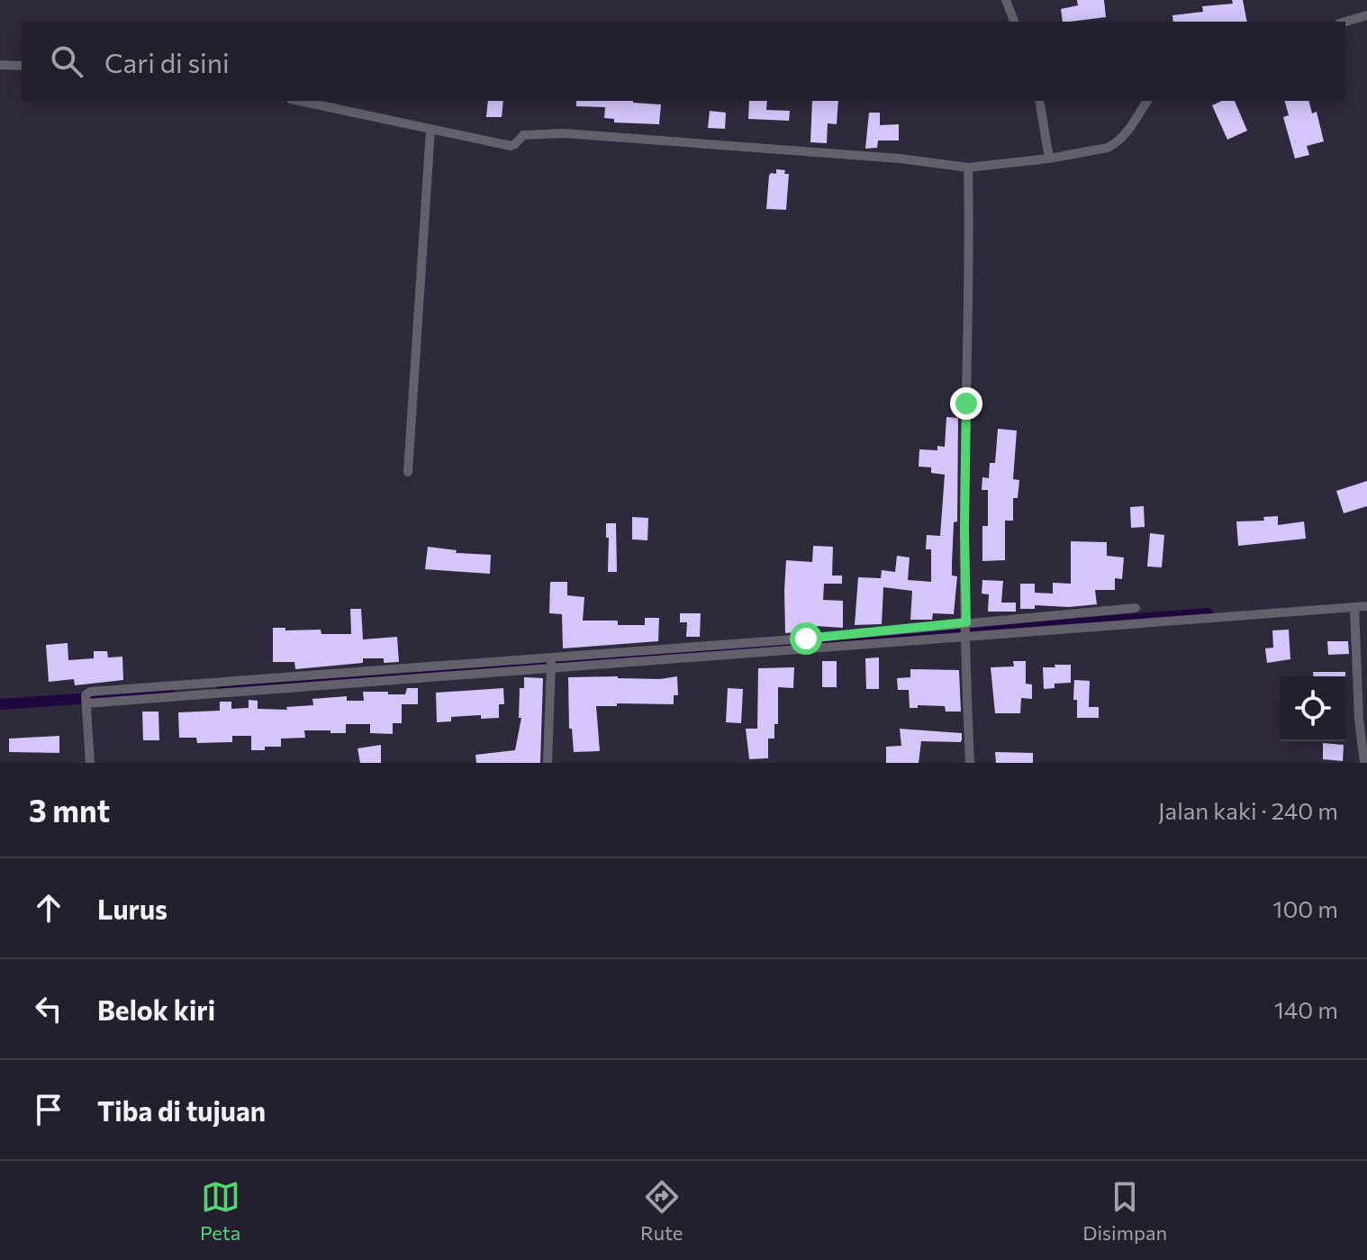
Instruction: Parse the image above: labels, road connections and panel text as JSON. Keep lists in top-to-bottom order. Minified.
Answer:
{"page":{"search":"Cari di sini","heading":["3 mnt","Jalan kaki · 240 m"],"list":[["Lurus","100 m"],["Belok kiri","140 m"],"Tiba di tujuan"],"nav":["Peta","Rute","Disimpan"]}}
